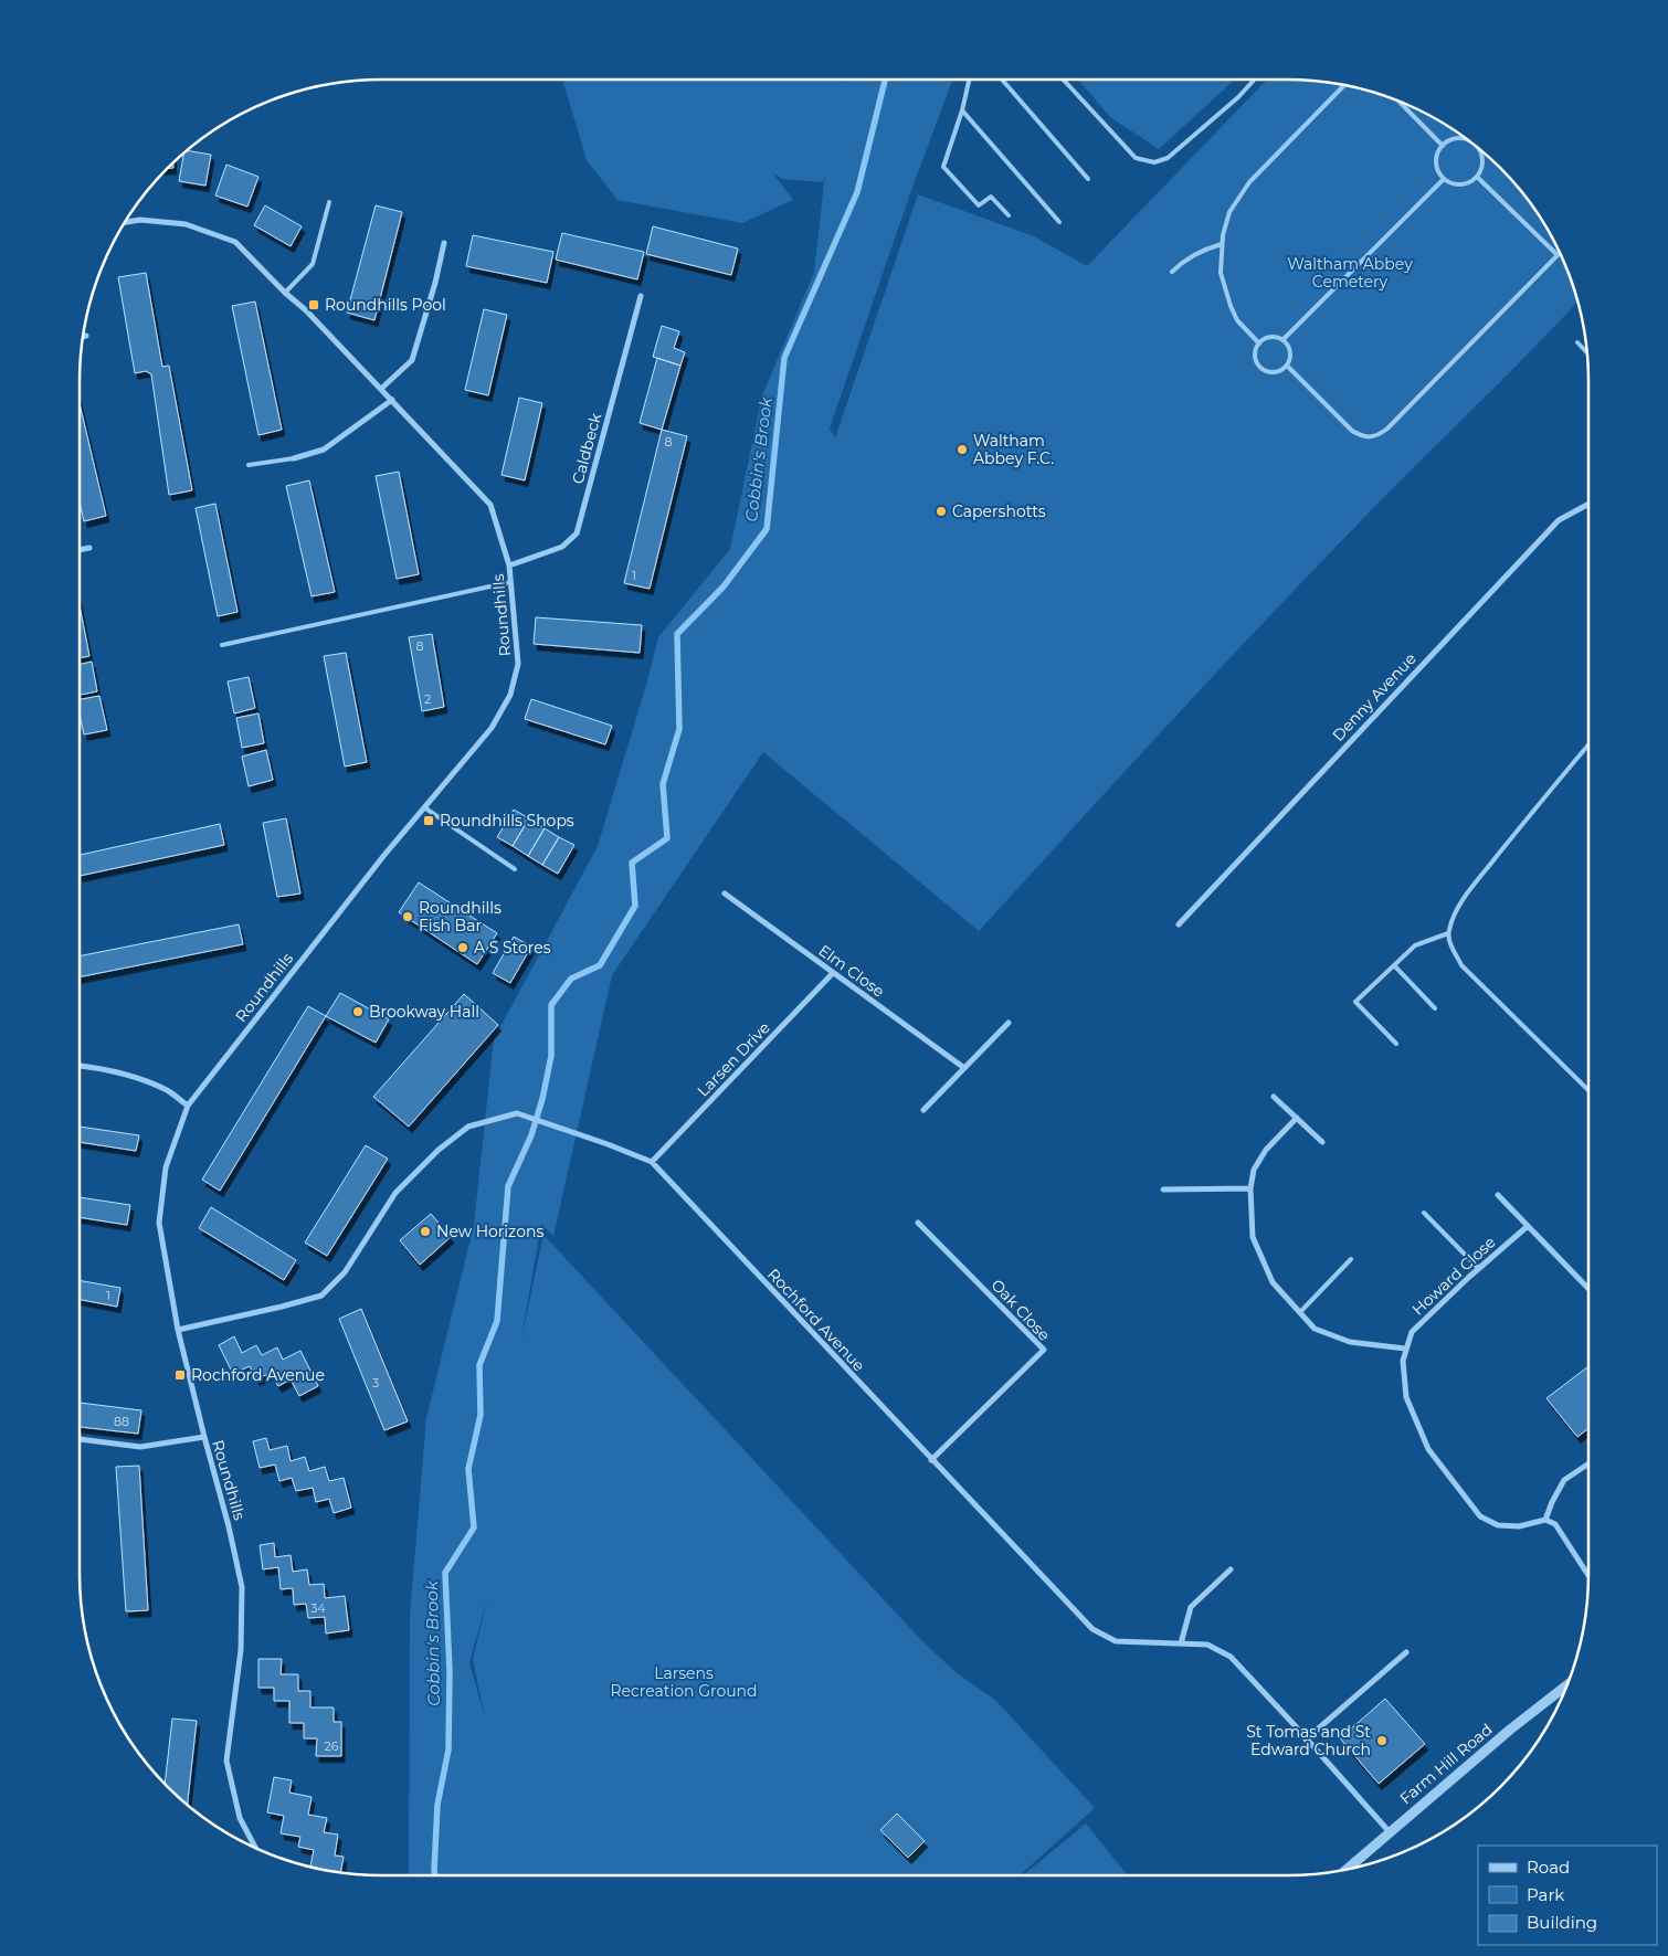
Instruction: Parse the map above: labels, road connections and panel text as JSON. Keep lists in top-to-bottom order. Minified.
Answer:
{"streets":{"street":["Caldbeck","Roundhills","Denny Avenue","Elm Close","Larsen Drive","Howard Close","Oak Close","Rochford Avenue","Farm Hill Road"]},"crossings":[["Caldbeck","Roundhills"],["Roundhills","Rochford Avenue"],["Elm Close","Larsen Drive"],["Larsen Drive","Rochford Avenue"],["Oak Close","Rochford Avenue"],["Rochford Avenue","Farm Hill Road"]],"water":["Cobbin's Brook"],"parks":["Waltham Abbey Cemetery","Larsens Recreation Ground"],"places":{"transit":["Roundhills Pool","Roundhills Shops","Rochford Avenue"],"other":["Waltham Abbey F.C.","Capershotts","Roundhills Fish Bar","A S Stores","Brookway Hall","New Horizons","St Tomas and St Edward Church"]},"house_numbers":["8","1","8","2","1","3","88","34","26"],"legend":["Road","Park","Building"]}
